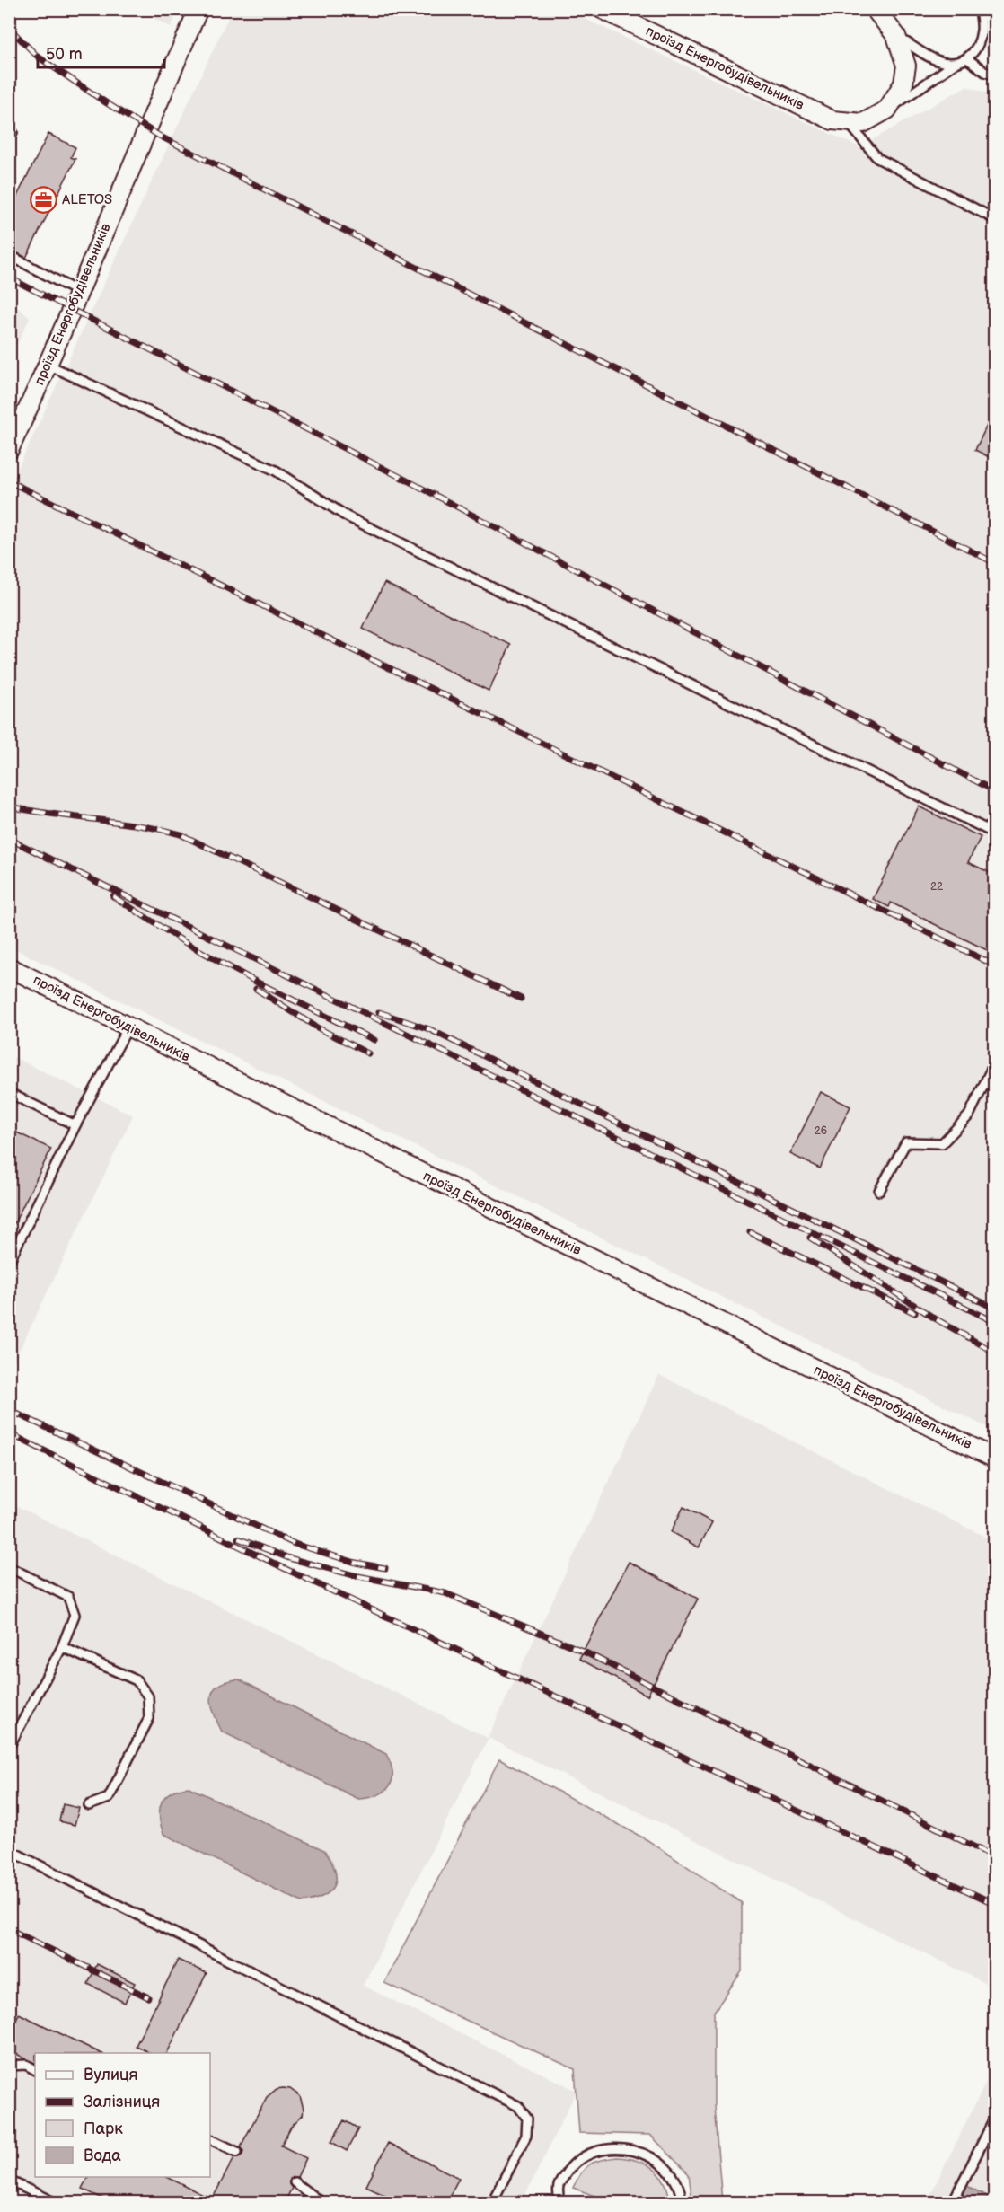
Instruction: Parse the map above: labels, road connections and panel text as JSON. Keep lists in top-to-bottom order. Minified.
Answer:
{"streets":{"street":["проїзд Енергобудівельників"]},"places":{"office":["ALETOS"]},"house_numbers":["22","26"],"legend":["Вулиця","Залізниця","Парк","Вода"],"scale_bar":"50 m"}
